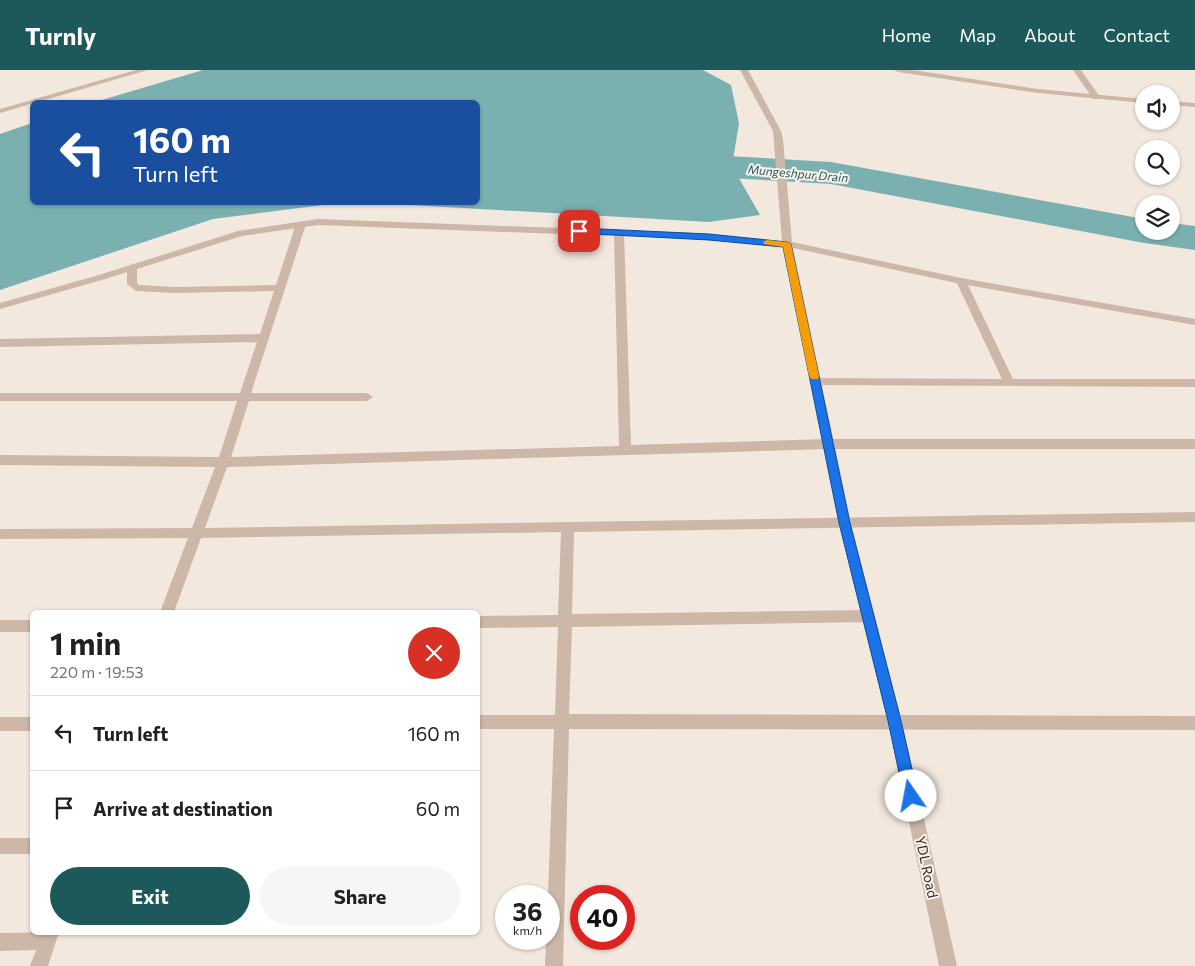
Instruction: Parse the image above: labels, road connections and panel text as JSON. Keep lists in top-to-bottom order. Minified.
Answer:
{"streets":{"street":["YDL Road"]},"water":["Mungeshpur Drain"],"page":{"header":"Turnly","nav":["Home","Map","About","Contact"],"turn":["160 m","Turn left"],"heading":["1 min","220 m · 19:53"],"list":[{"name":"Turn left","value":"160 m"},{"name":"Arrive at destination","value":"60 m"}],"buttons":["Exit","Share"],"speed":"36 km/h","limit":"40"}}
